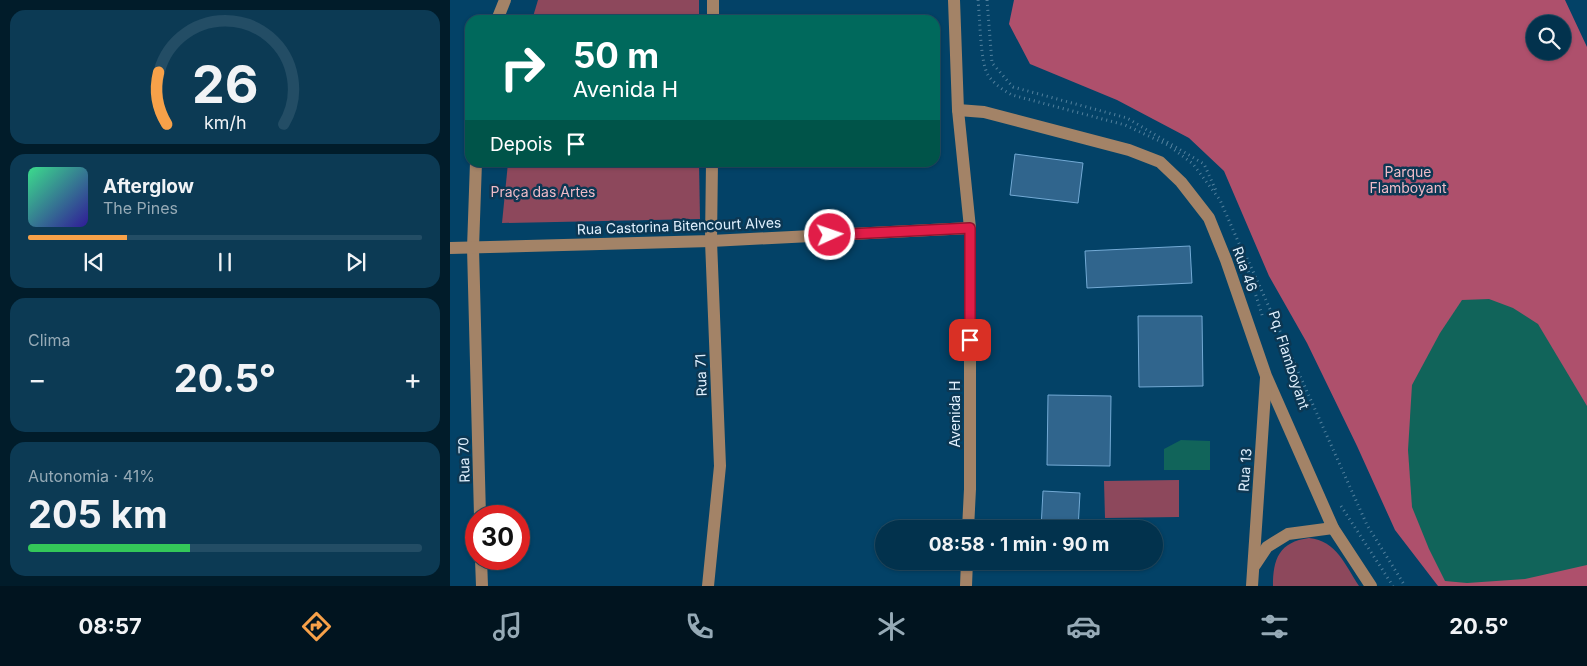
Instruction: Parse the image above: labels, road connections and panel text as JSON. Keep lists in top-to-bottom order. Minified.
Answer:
{"streets":{"street":["Rua Castorina Bitencourt Alves","Rua 46","Rua 71","Avenida H","Rua 70","Rua 13"],"path":["Pq. Flamboyant"]},"crossings":[["Rua Castorina Bitencourt Alves","Rua 71"],["Rua Castorina Bitencourt Alves","Avenida H"],["Rua Castorina Bitencourt Alves","Rua 70"],["Rua 46","Avenida H"],["Rua 46","Rua 13"]],"parks":["Parque Flamboyant","Praça das Artes"],"page":{"turn":["50 m","Avenida H"],"then":"Depois","song":["Afterglow","The Pines"],"tile":["Clima",["Autonomia · 41%","205 km"]],"heat":["−","20.5°","+"],"limit":"30","trip":"08:58 · 1 min · 90 m","tabs":["08:57","20.5°"],"gauge":["26","km/h"]}}
